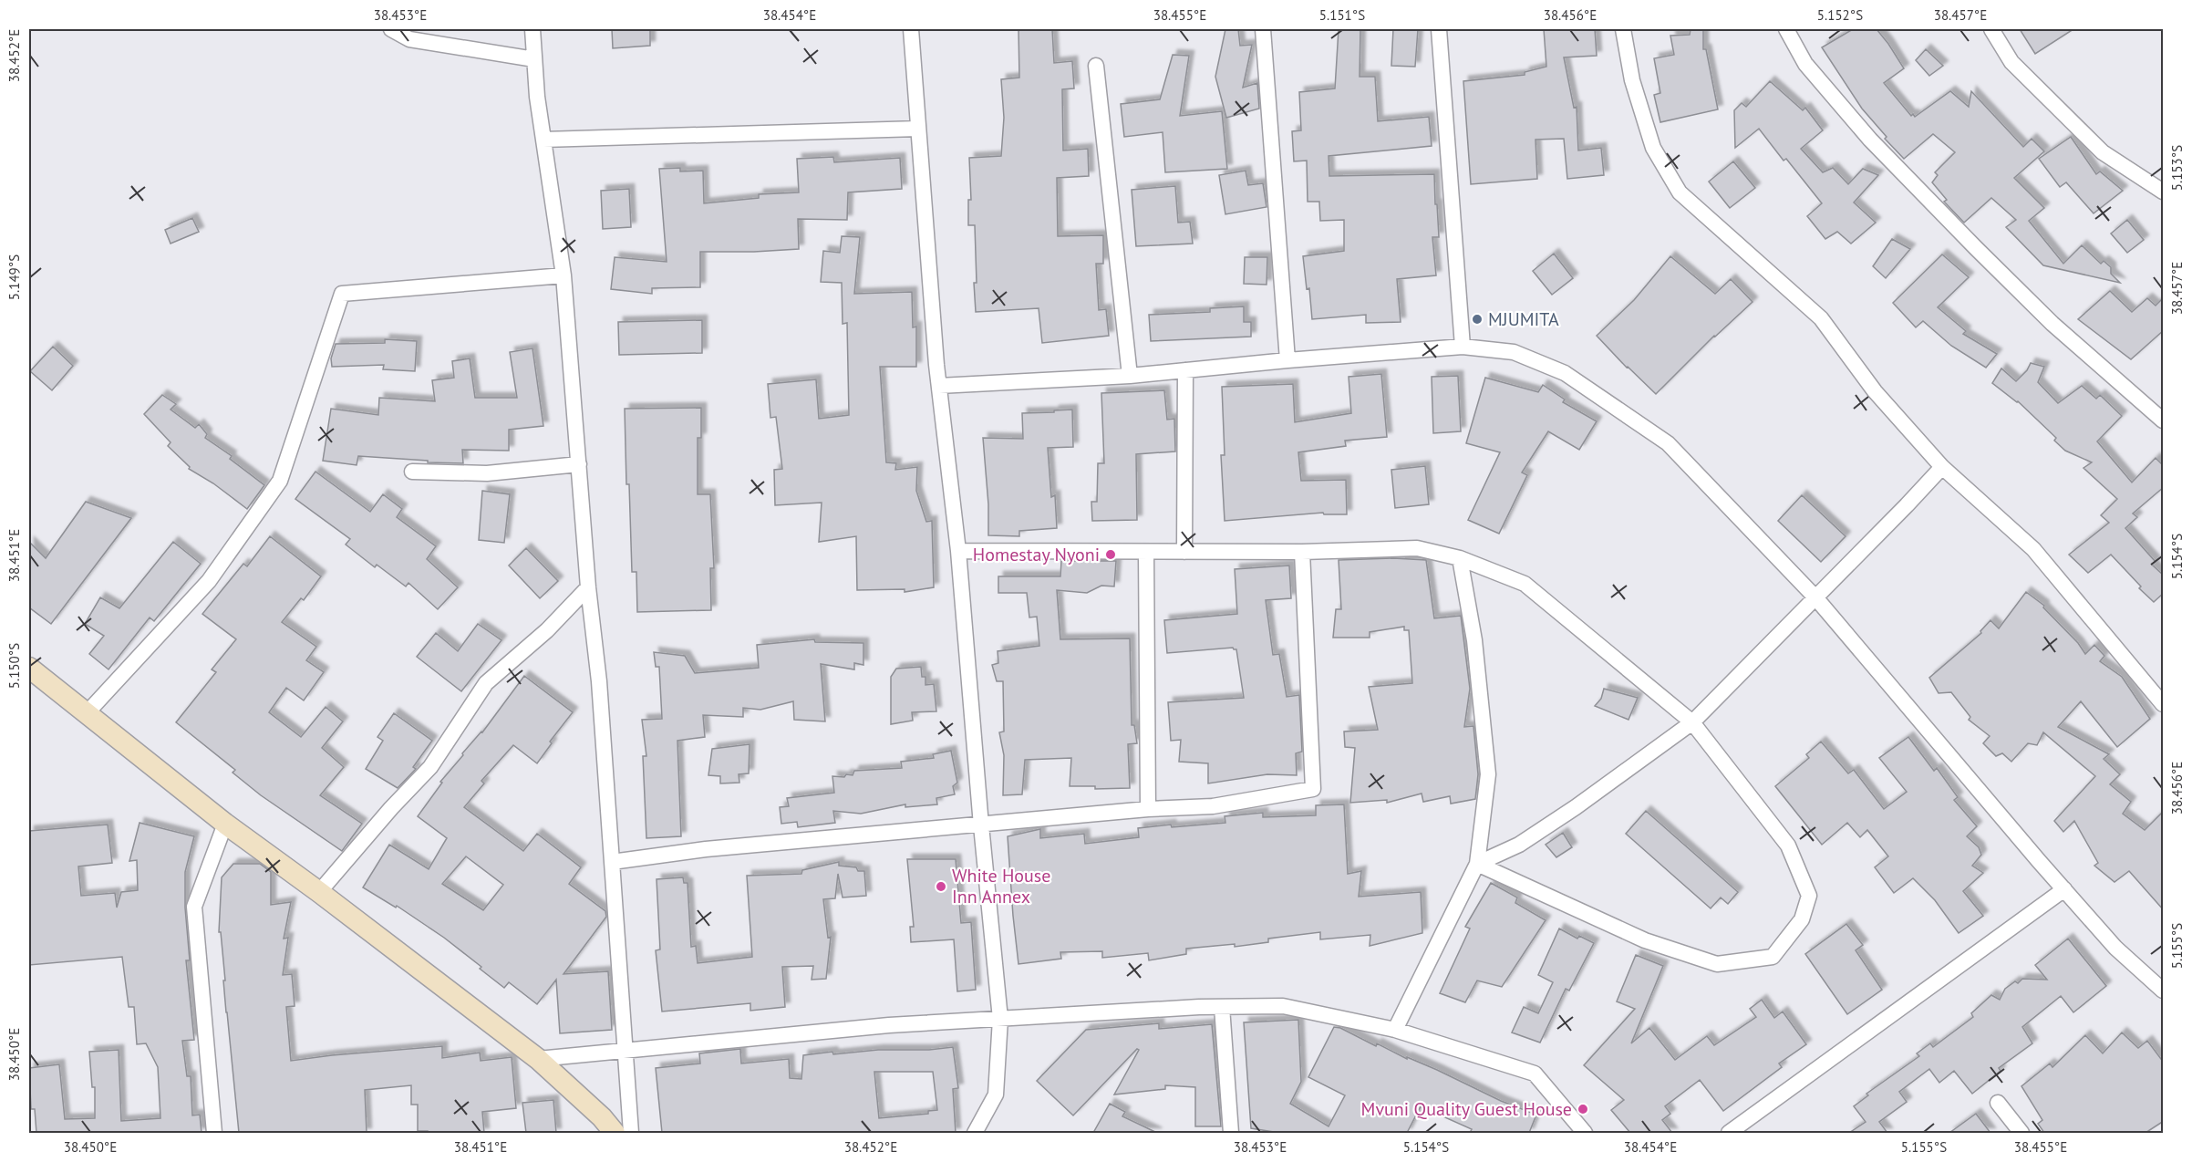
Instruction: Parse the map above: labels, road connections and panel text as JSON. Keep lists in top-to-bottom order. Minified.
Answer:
{"places":["MJUMITA","Homestay Nyoni","White House Inn Annex","Mvuni Quality Guest House"],"coordinates":["38.453°E","38.454°E","38.455°E","5.151°S","38.456°E","5.152°S","38.457°E","38.452°E","5.153°S","5.149°S","38.451°E","5.154°S","5.150°S","5.155°S","38.450°E"]}
